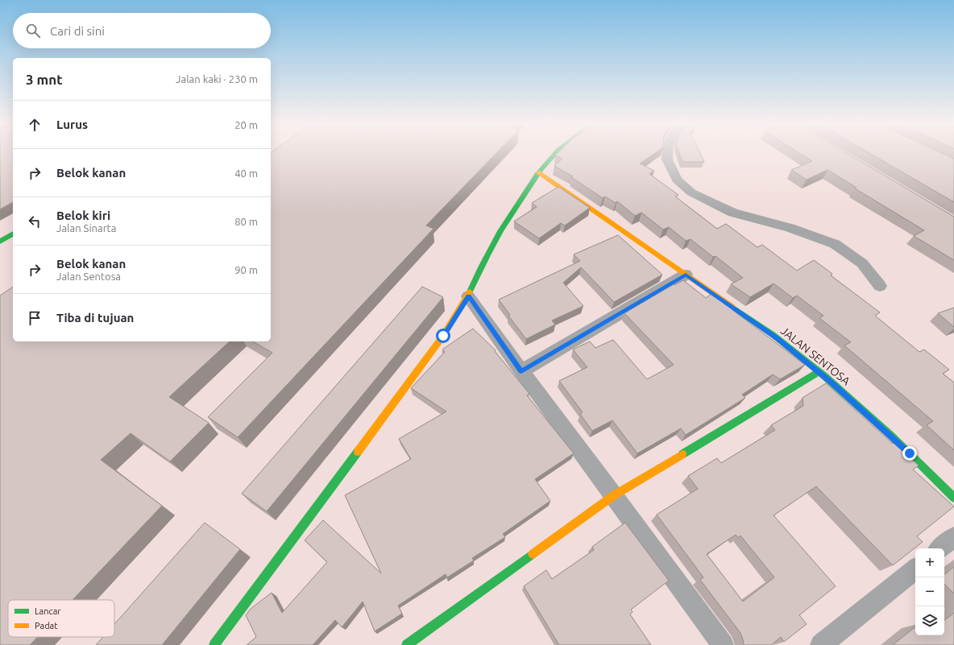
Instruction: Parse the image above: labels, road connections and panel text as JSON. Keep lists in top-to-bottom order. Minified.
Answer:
{"streets":{"street":["JALAN SENTOSA"]},"legend":["Lancar","Padat"],"page":{"search":"Cari di sini","heading":["3 mnt","Jalan kaki · 230 m"],"list":[["Lurus","20 m"],["Belok kanan","40 m"],["Belok kiri","Jalan Sinarta","80 m"],["Belok kanan","Jalan Sentosa","90 m"],"Tiba di tujuan"],"map_buttons":["+","−"]}}
